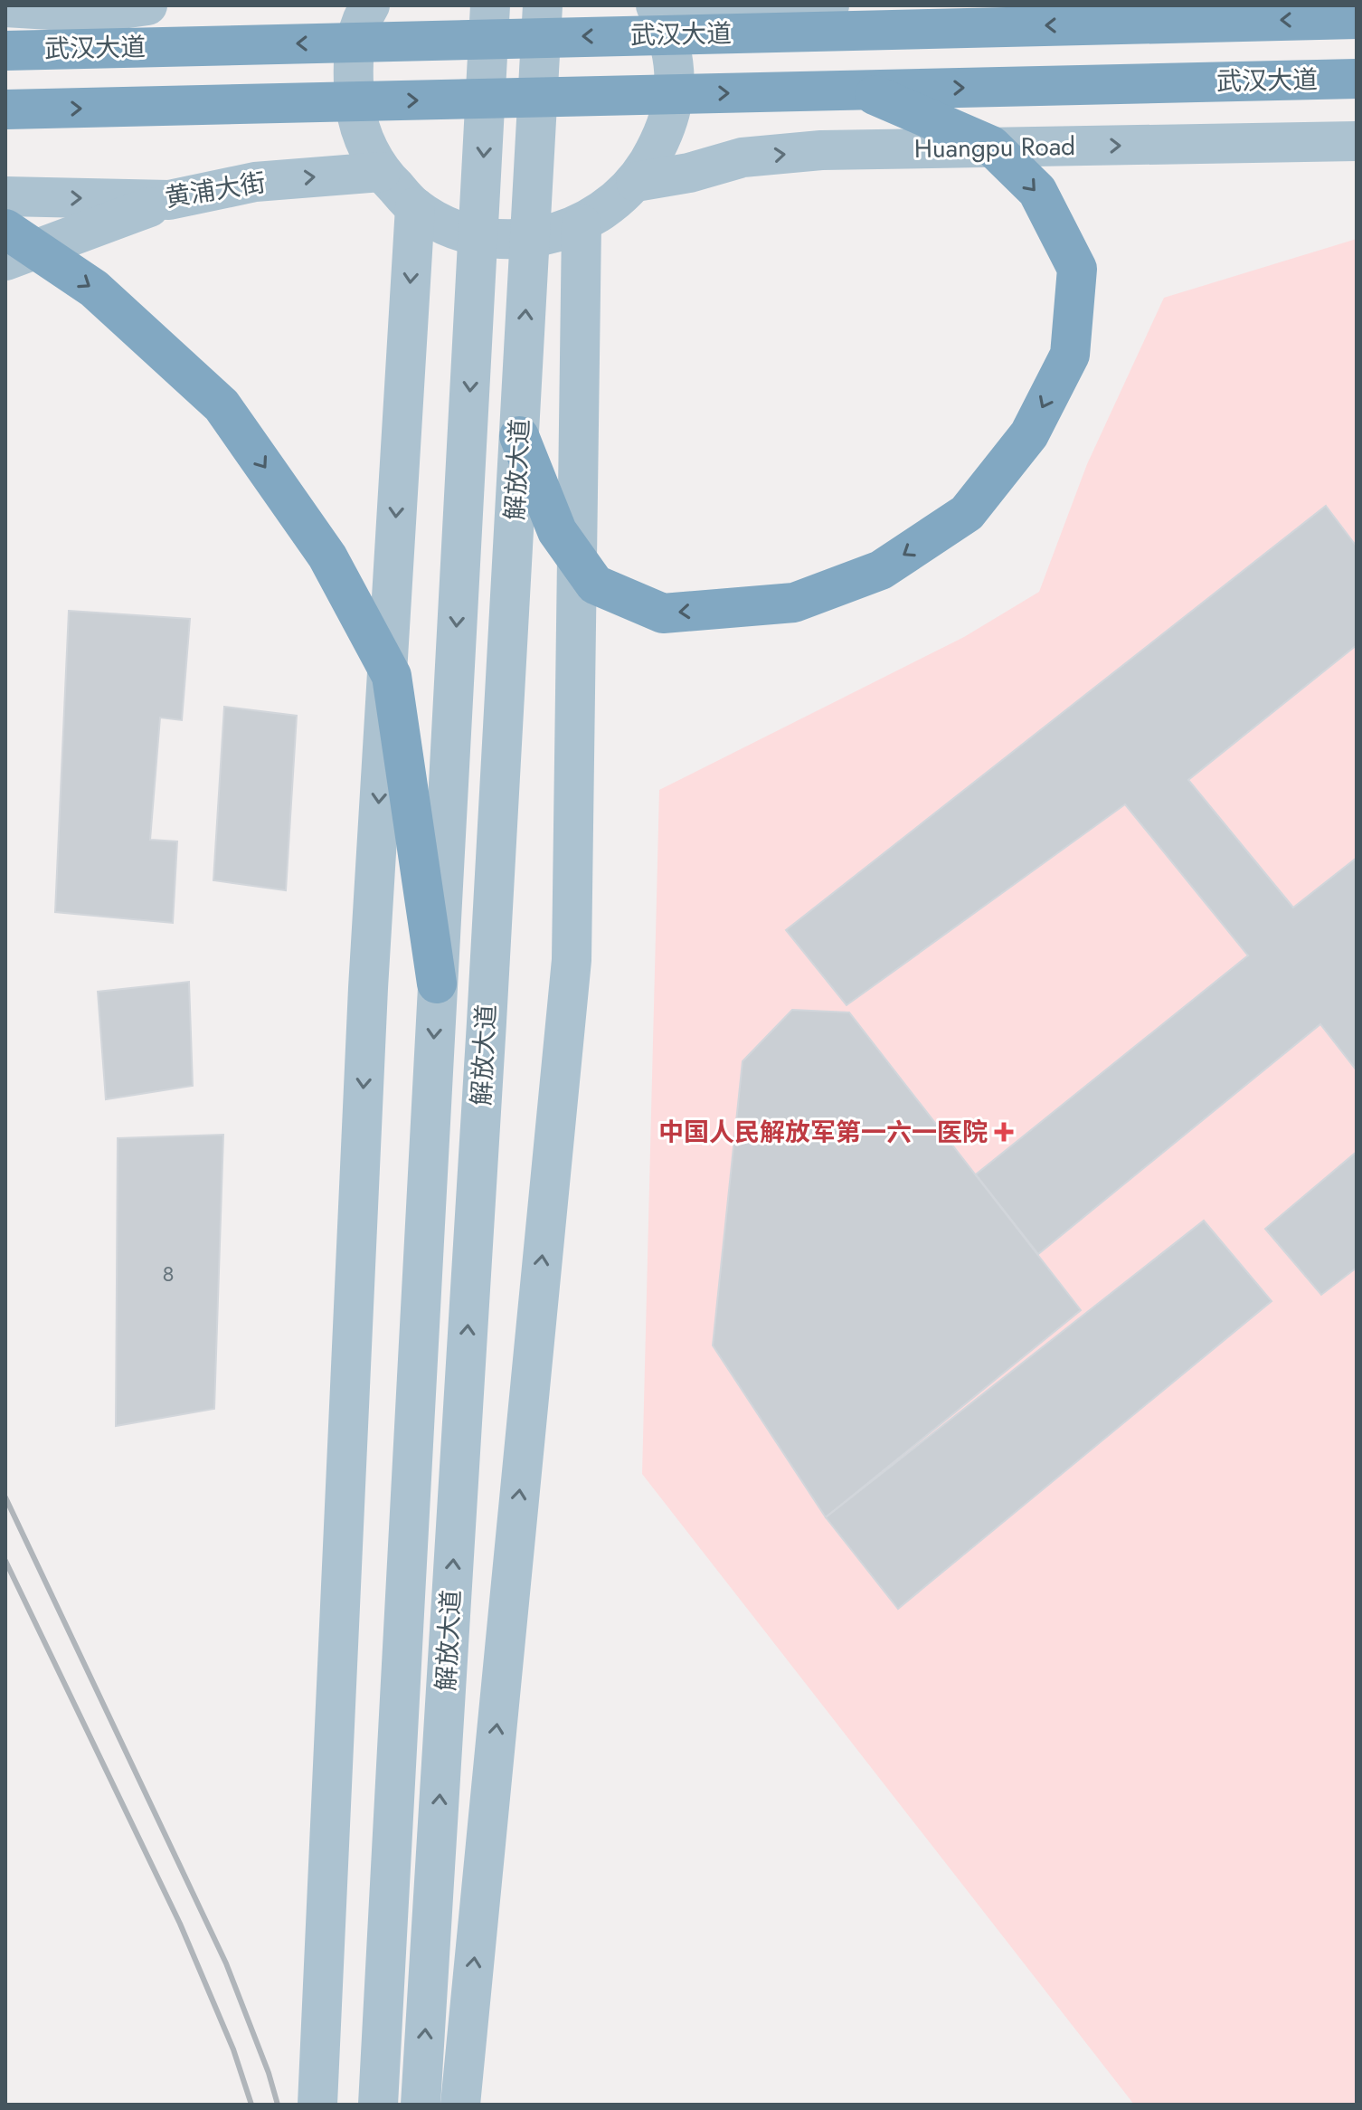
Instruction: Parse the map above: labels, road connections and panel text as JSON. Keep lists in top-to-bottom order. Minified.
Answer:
{"streets":{"highway":["武汉大道"],"main road":["Huangpu Road","黄浦大街","解放大道"]},"one_way":["Huangpu Road"],"places":{"health":["中国人民解放军第一六一医院"]},"house_numbers":["8"]}
